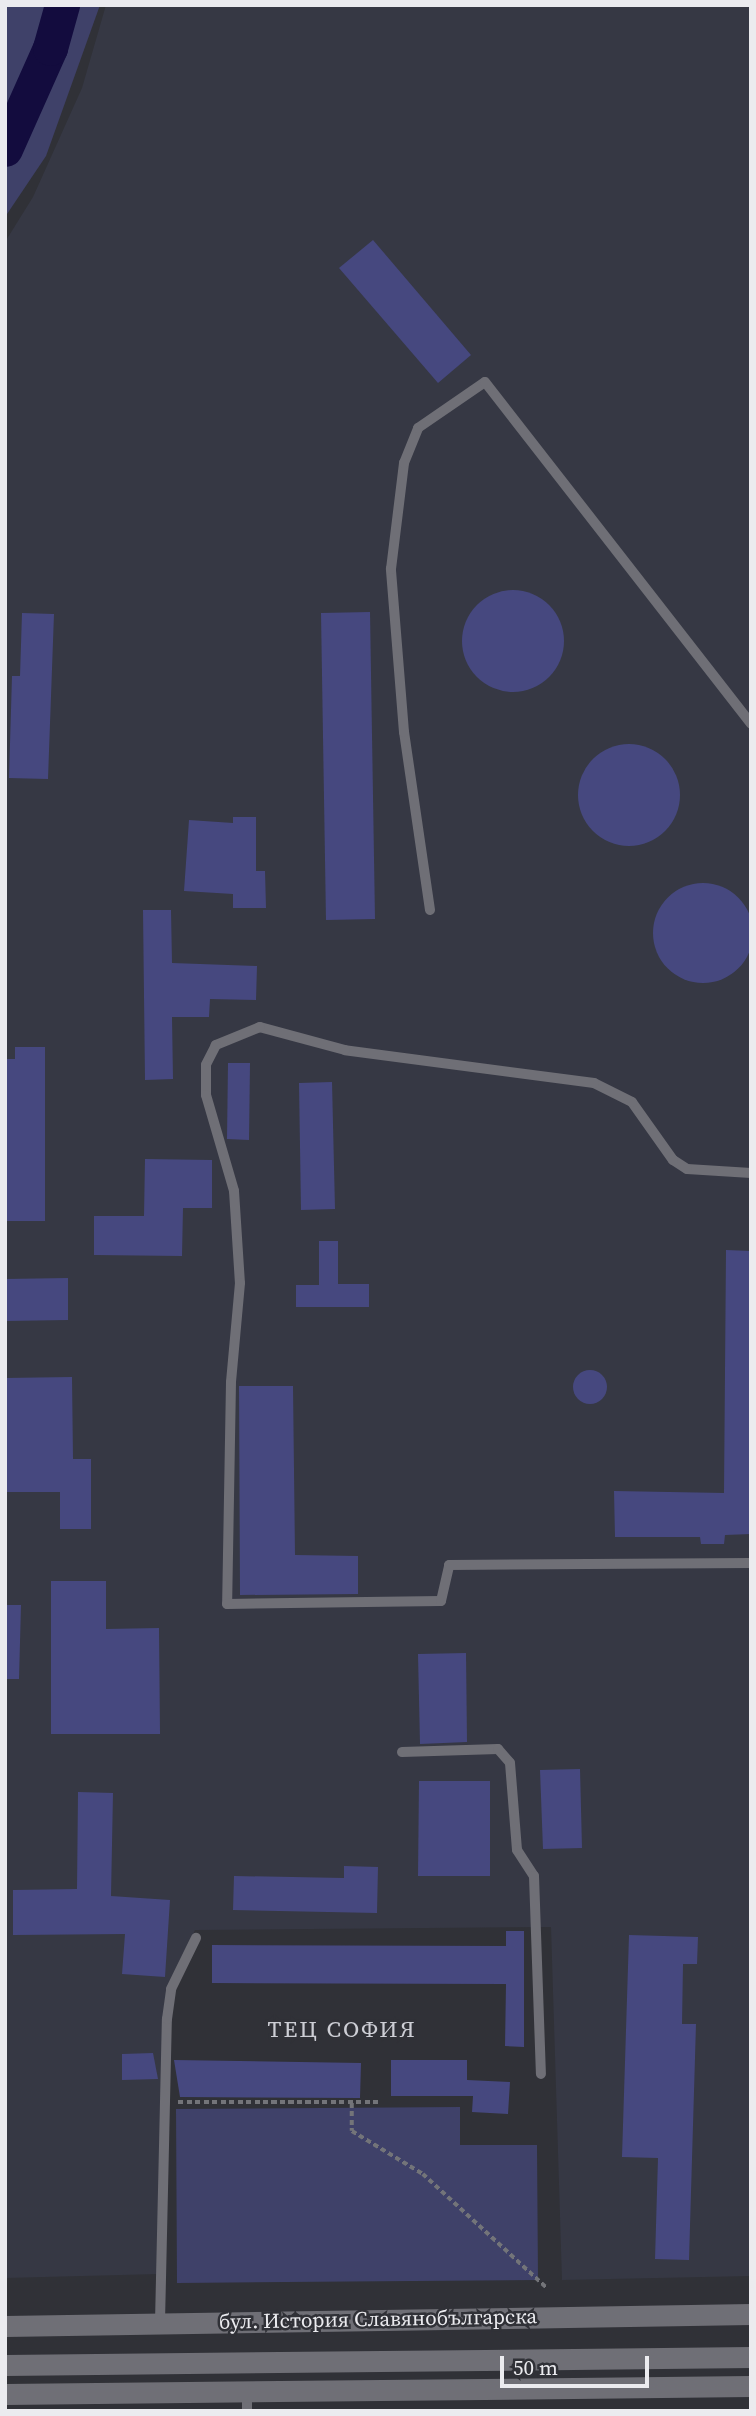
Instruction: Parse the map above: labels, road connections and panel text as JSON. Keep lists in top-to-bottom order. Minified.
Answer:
{"streets":{"main road":["бул. История Славянобългарска"]},"districts":["ТЕЦ СОФИЯ"],"scale_bar":"50 m"}
